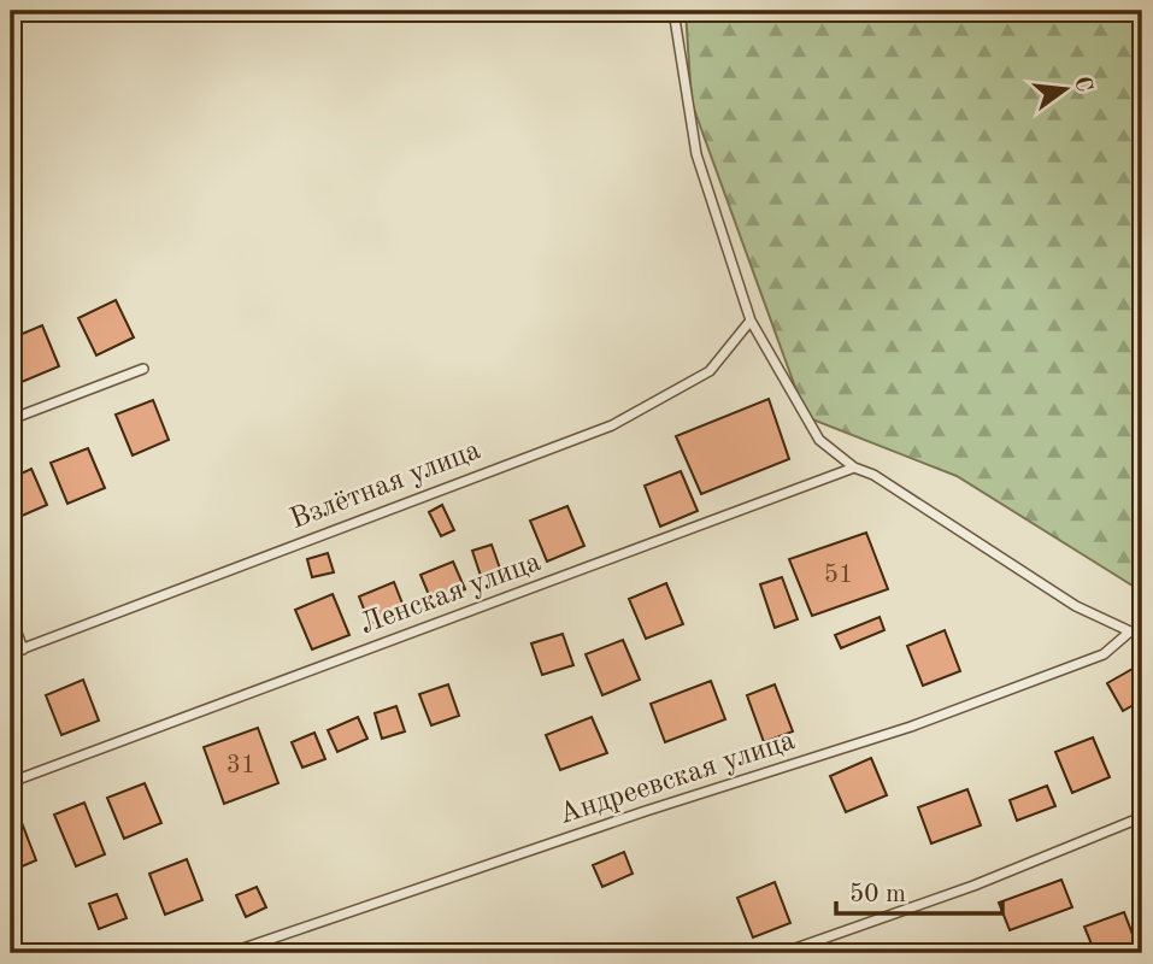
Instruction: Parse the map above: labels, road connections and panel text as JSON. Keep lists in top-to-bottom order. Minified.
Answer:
{"streets":{"lane":["Взлётная улица","Ленская улица","Андреевская улица"]},"house_numbers":["51","31"],"scale_bar":"50 m","north":"right"}
